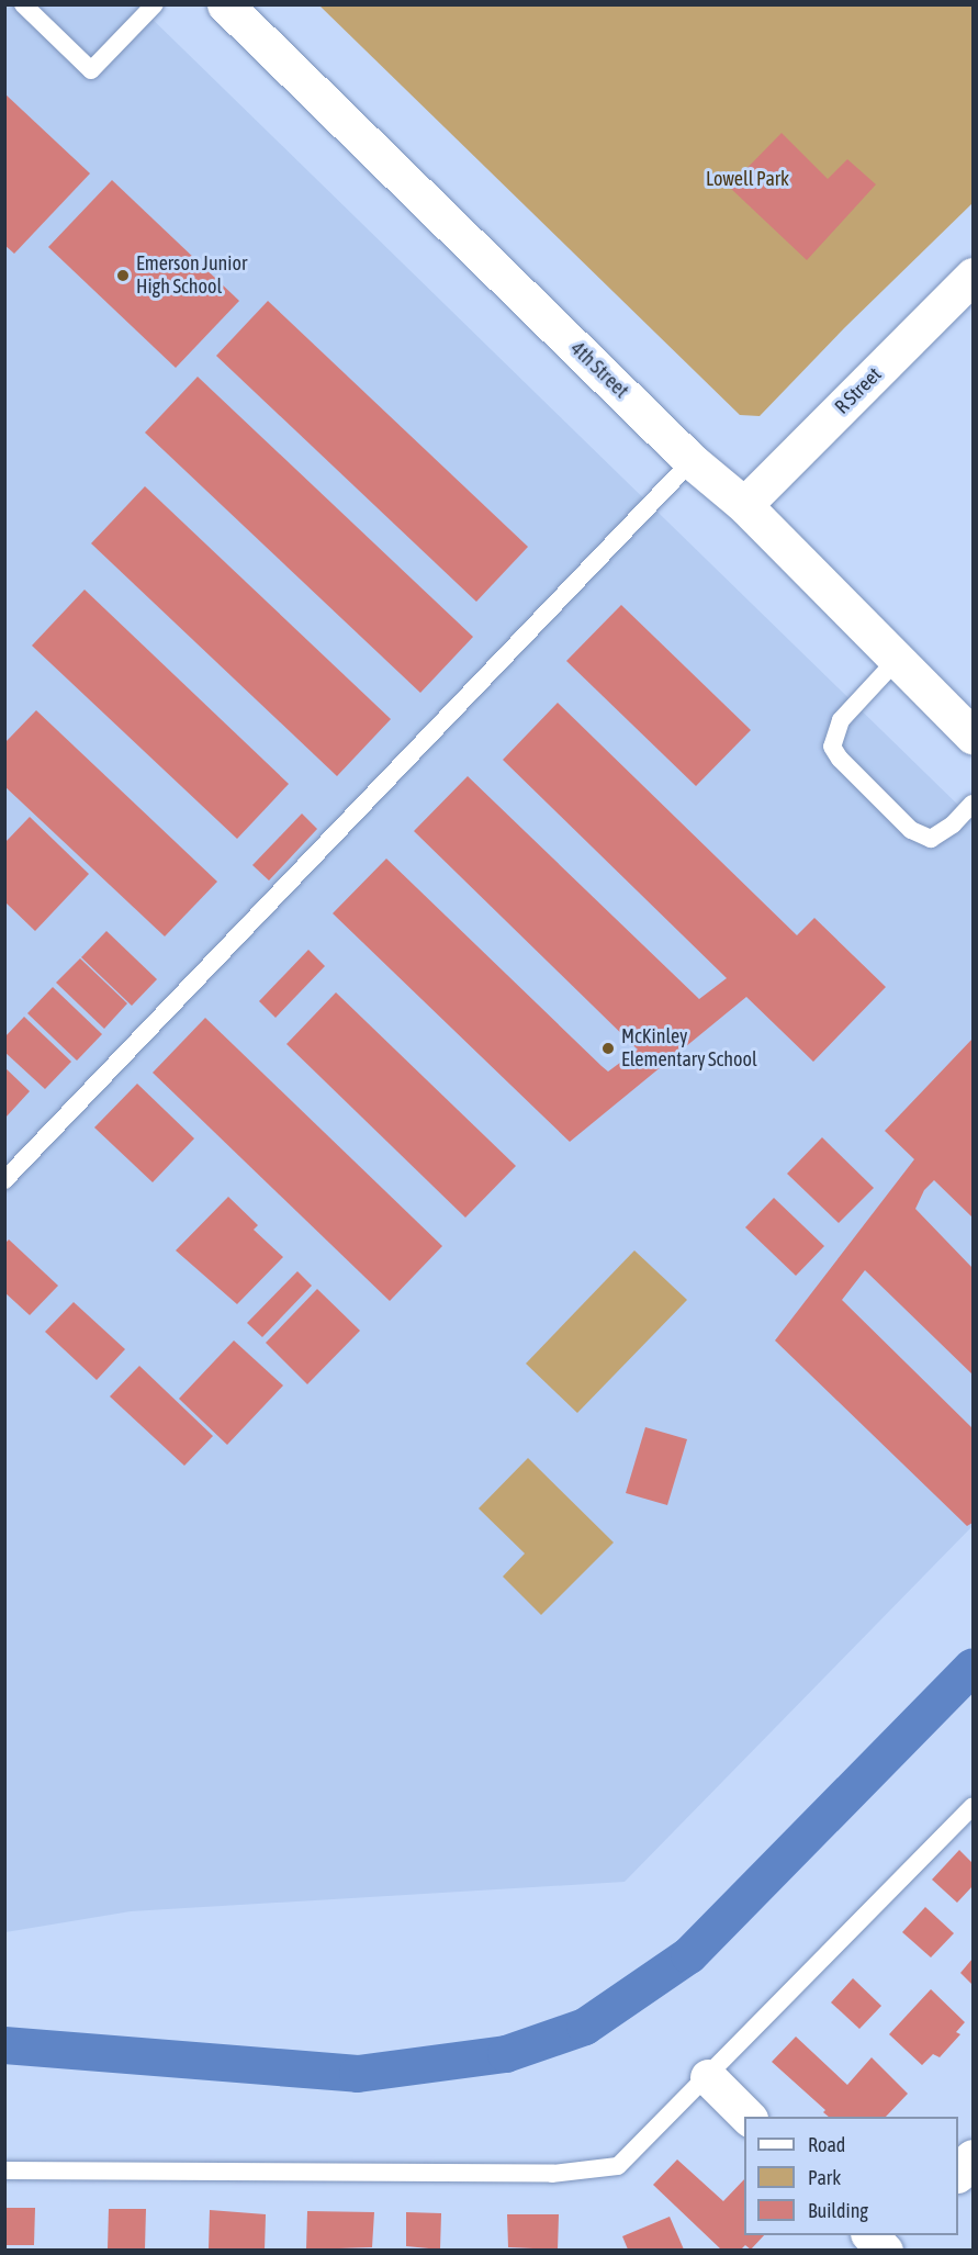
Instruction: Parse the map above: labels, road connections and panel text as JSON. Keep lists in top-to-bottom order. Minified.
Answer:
{"streets":{"street":["4th Street","R Street"]},"crossings":[["4th Street","R Street"]],"parks":["Lowell Park"],"places":["Emerson Junior High School","McKinley Elementary School"],"legend":["Road","Park","Building"]}
